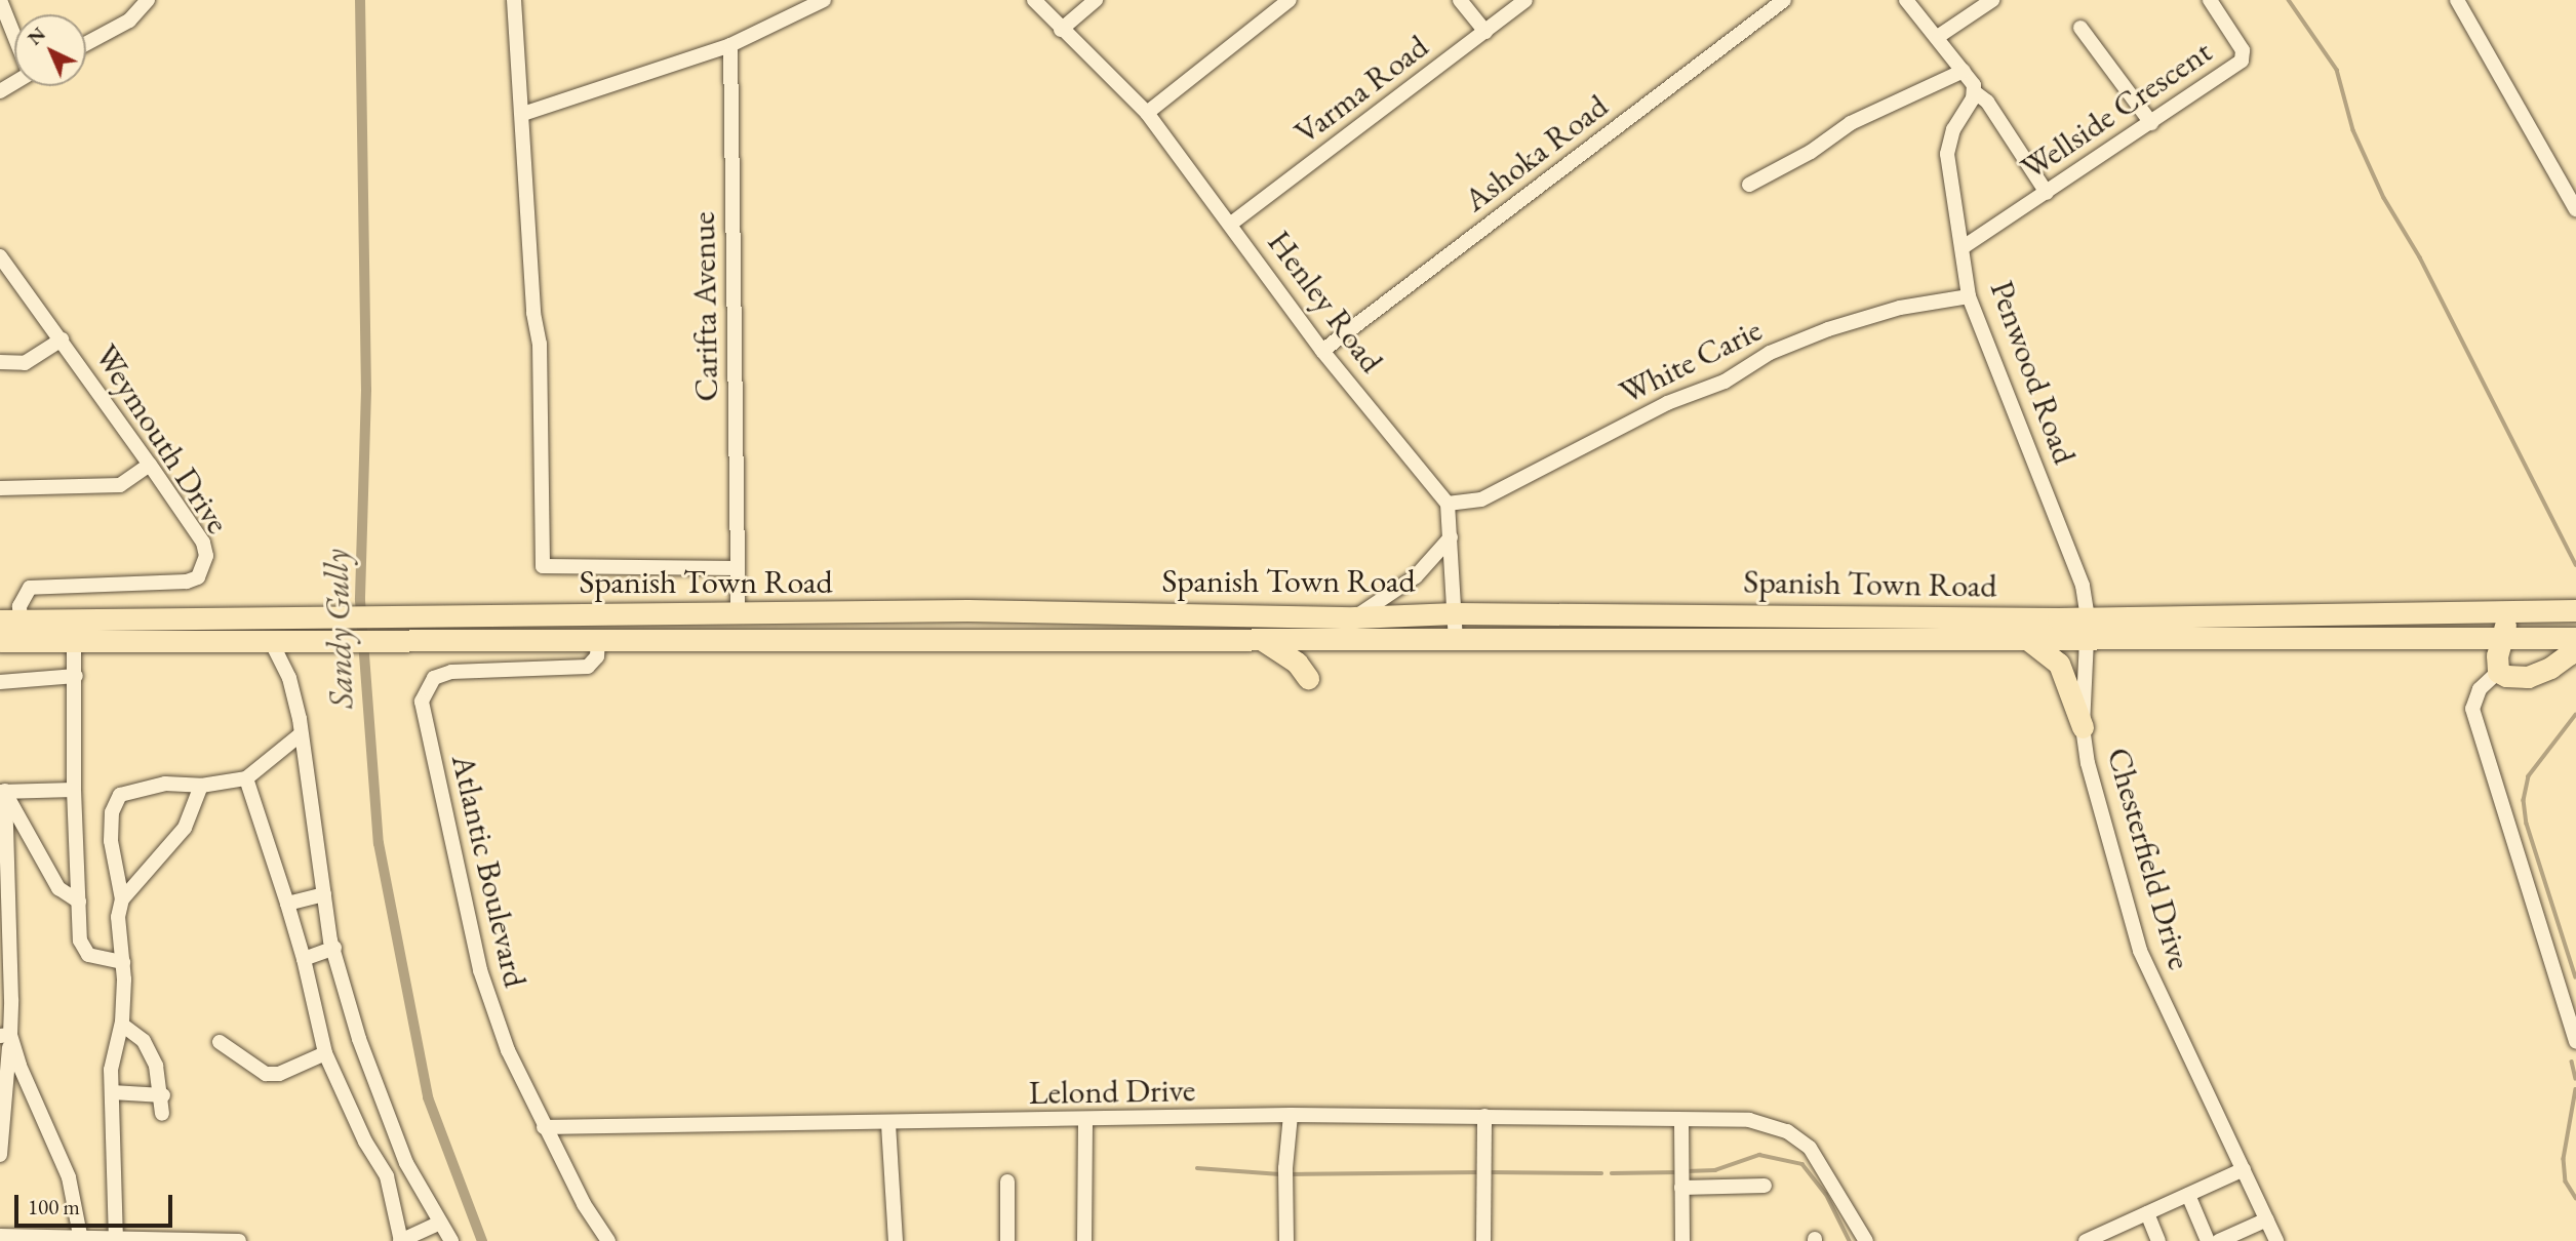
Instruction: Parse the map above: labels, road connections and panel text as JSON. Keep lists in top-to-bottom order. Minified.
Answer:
{"streets":{"highway":["Spanish Town Road"],"street":["Varma Road","Wellside Crescent","Ashoka Road","Henley Road","Carifta Avenue","White Carie","Penwood Road","Weymouth Drive","Chesterfield Drive","Atlantic Boulevard","Lelond Drive"]},"crossings":[["Varma Road","Henley Road"],["Wellside Crescent","Penwood Road"],["Ashoka Road","Henley Road"],["Henley Road","White Carie"],["Carifta Avenue","Spanish Town Road"],["White Carie","Penwood Road"],["Penwood Road","Spanish Town Road"],["Penwood Road","Chesterfield Drive"],["Weymouth Drive","Spanish Town Road"],["Spanish Town Road","Chesterfield Drive"],["Spanish Town Road","Atlantic Boulevard"],["Atlantic Boulevard","Lelond Drive"]],"water":["Sandy Gully"],"scale_bar":"100 m","north":"top left"}
